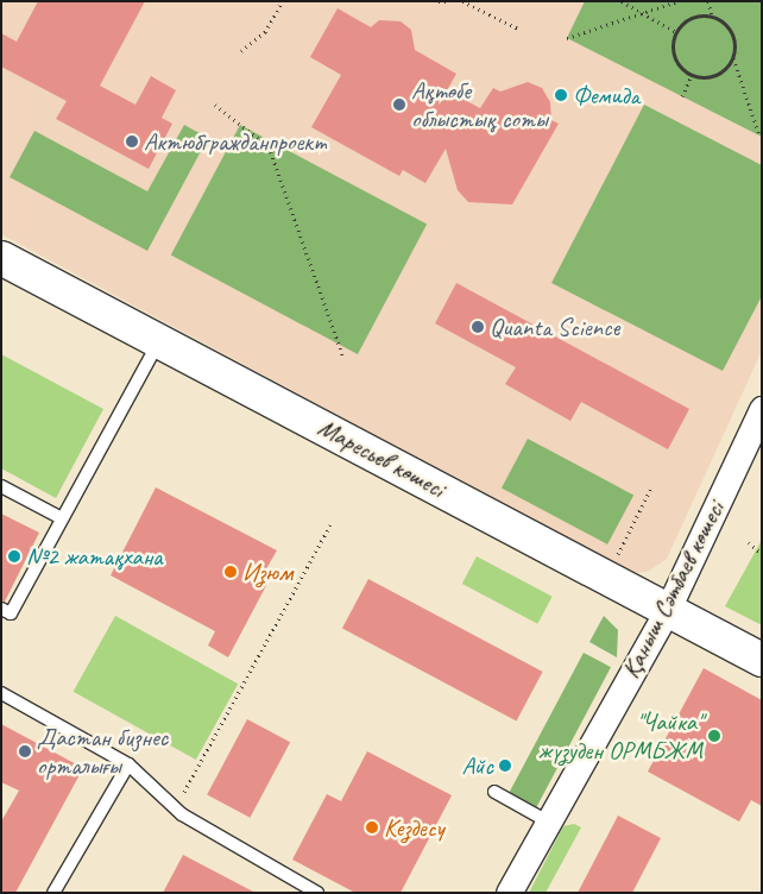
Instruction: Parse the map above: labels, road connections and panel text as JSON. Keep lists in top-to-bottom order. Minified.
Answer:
{"streets":{"street":["Маресьев көшесі","Қаныш Сәтбаев көшесі"]},"crossings":[["Маресьев көшесі","Қаныш Сәтбаев көшесі"]],"places":["Фемида","Ақтөбе облыстық соты","Актюбгражданпроект","Quanta Science","№2 жатақхана","Изюм","\"Чайка\" жүзуден ОРМБЖМ","Дастан бизнес орталығы","Айс","Кездесу"]}
